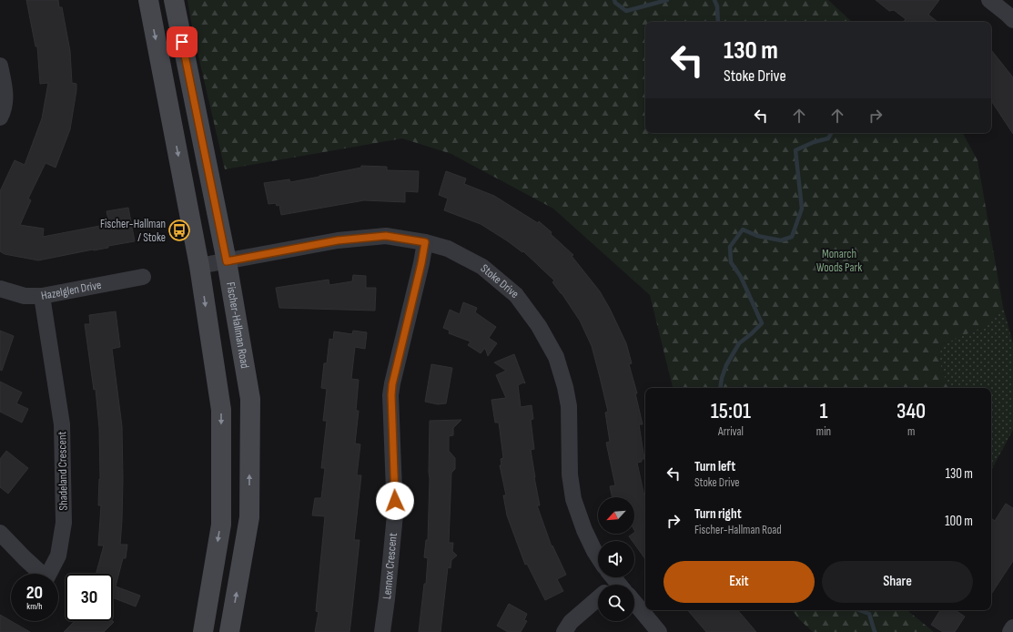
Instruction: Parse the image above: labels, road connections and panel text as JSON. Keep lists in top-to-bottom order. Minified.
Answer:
{"streets":{"main road":["Fischer-Hallman Road"],"street":["Stoke Drive","Hazelglen Drive","Shadeland Crescent","Lennox Crescent"]},"crossings":[["Stoke Drive","Fischer-Hallman Road"],["Stoke Drive","Lennox Crescent"],["Hazelglen Drive","Shadeland Crescent"]],"parks":["Monarch Woods Park"],"places":{"bus stop":["Fischer-Hallman / Stoke"]},"north":"bottom left","page":{"turn":["130 m","Stoke Drive"],"eta":["15:01","Arrival","1","min","340","m"],"list":[{"name":"Turn left","note":"Stoke Drive","value":"130 m"},{"name":"Turn right","note":"Fischer-Hallman Road","value":"100 m"}],"buttons":["Exit","Share"],"speed":"20 km/h","limit":"30"}}
